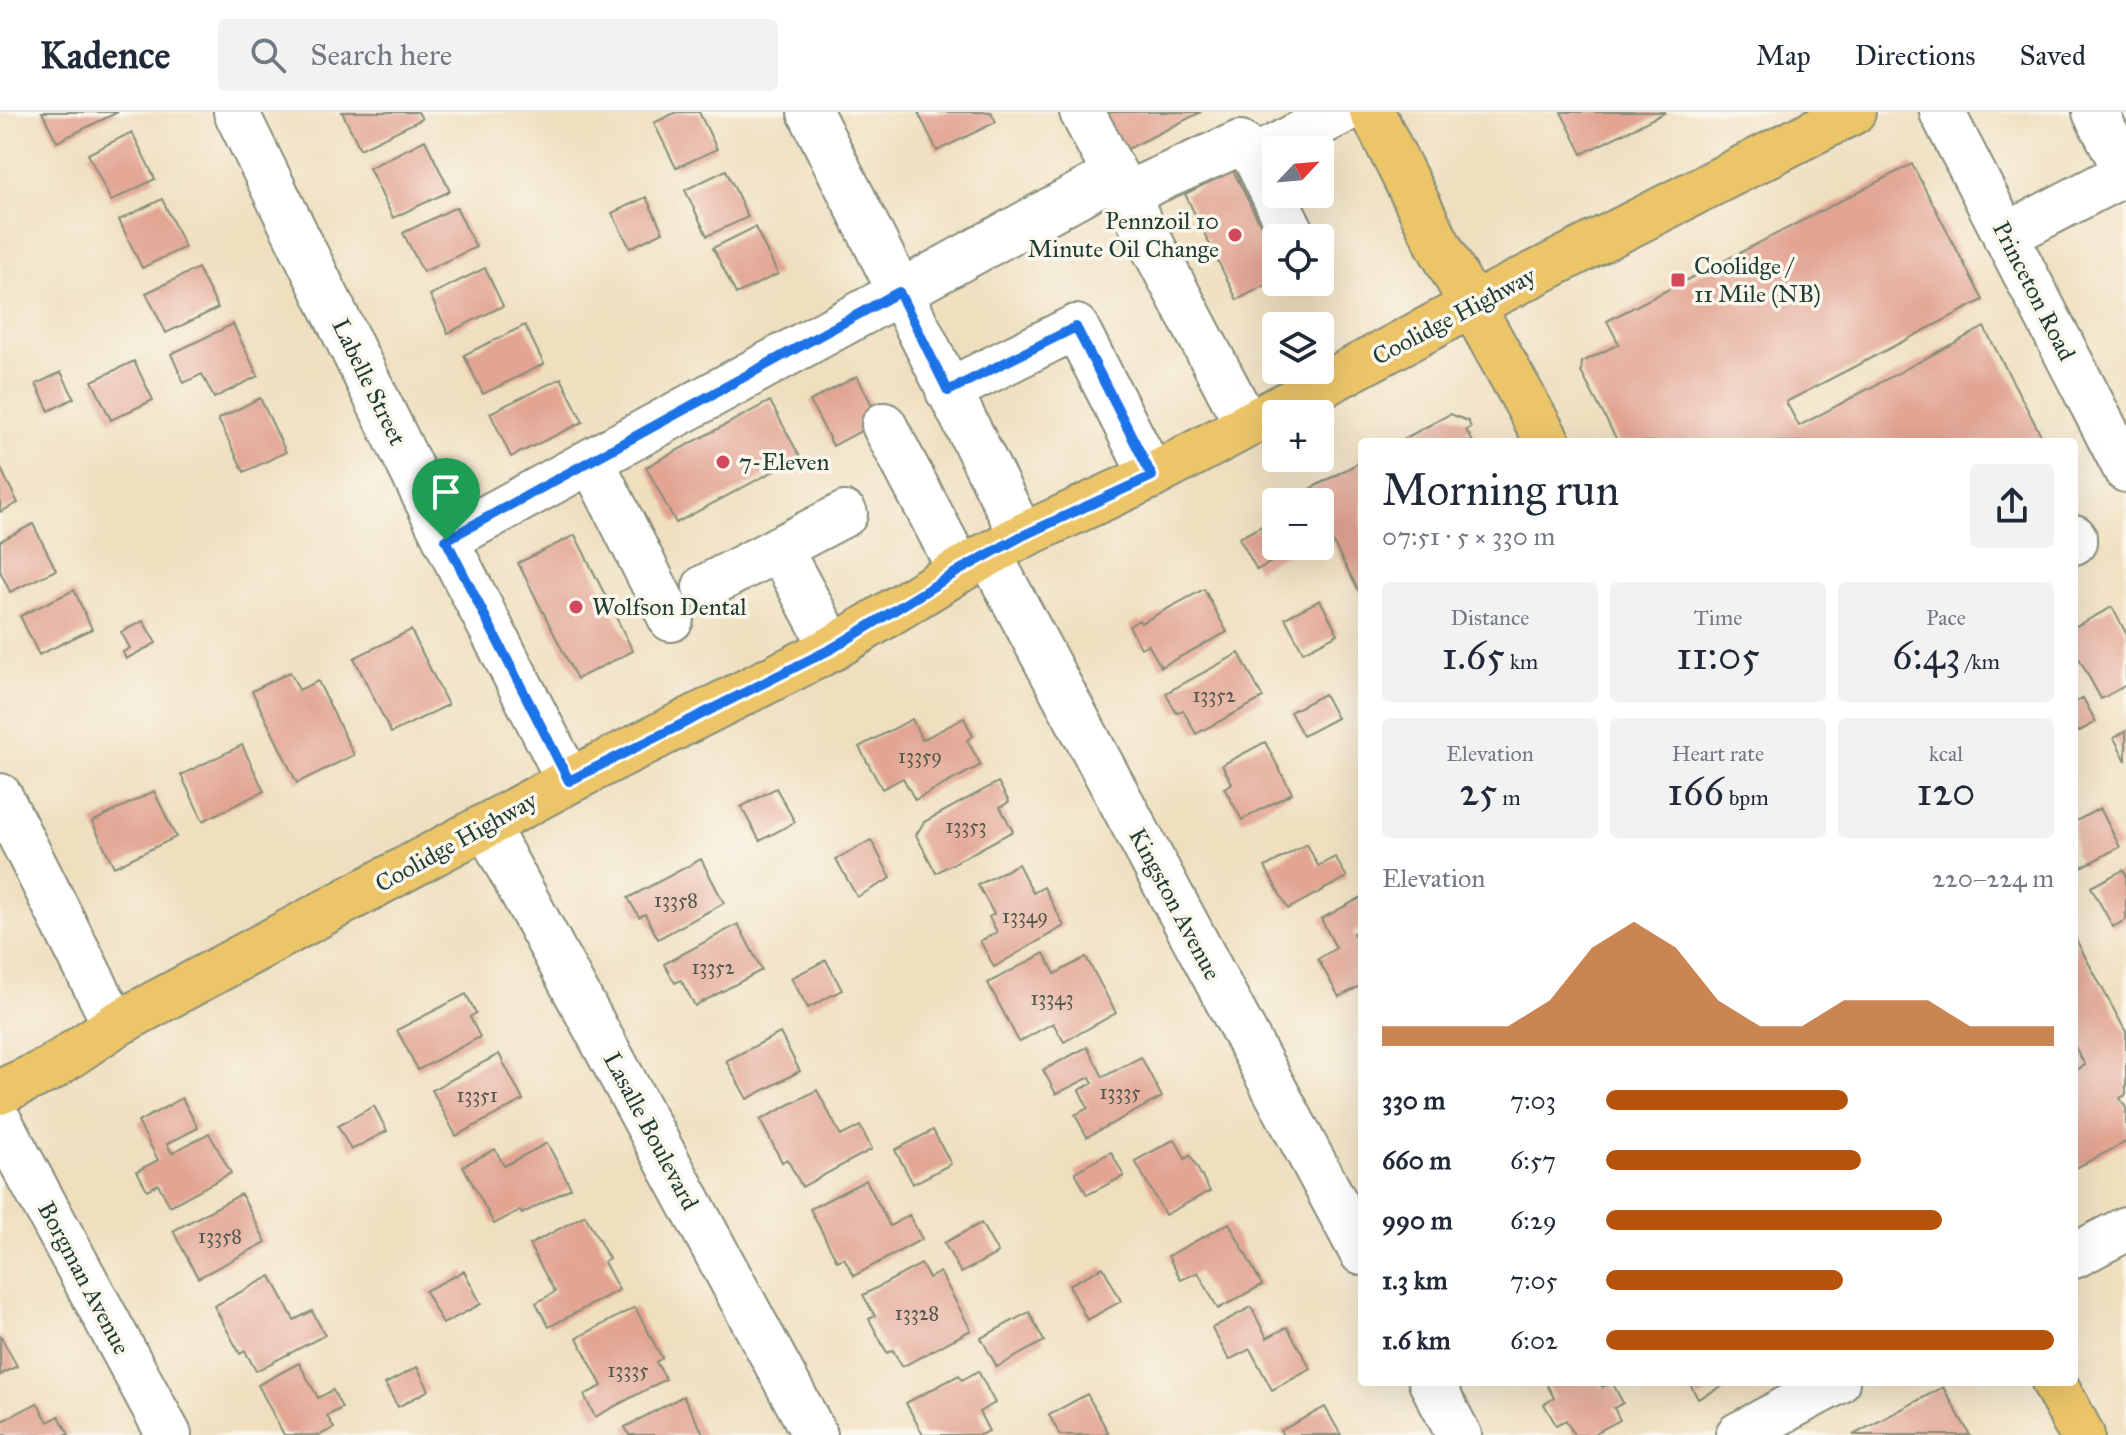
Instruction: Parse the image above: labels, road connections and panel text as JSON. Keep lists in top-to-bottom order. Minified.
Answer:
{"streets":{"main road":["Coolidge Highway"],"street":["Princeton Road","Labelle Street","Kingston Avenue","Lasalle Boulevard","Borgman Avenue"]},"crossings":[["Coolidge Highway","Labelle Street"],["Coolidge Highway","Kingston Avenue"],["Coolidge Highway","Lasalle Boulevard"]],"places":{"other":["Pennzoil 10 Minute Oil Change","7-Eleven","Wolfson Dental"],"transit":["Coolidge / 11 Mile (NB)"]},"house_numbers":["13352","13359","13353","13358","13349","13352","13343","13335","13351","13358","13328","13335"],"north":"top right","page":{"header":"Kadence","search":"Search here","nav":["Map","Directions","Saved"],"map_buttons":["+","−"],"heading":["Morning run","07:51 · 5 × 330 m"],"stats":[["Distance","1.65 km"],["Time","11:05"],["Pace","6:43 /km"],["Elevation","25 m"],["Heart rate","166 bpm"],["kcal","120"]],"chart":["Elevation","220–224 m"],"list":[{"name":"330 m","note":"7:03"},{"name":"660 m","note":"6:57"},{"name":"990 m","note":"6:29"},{"name":"1.3 km","note":"7:05"},{"name":"1.6 km","note":"6:02"}]}}
